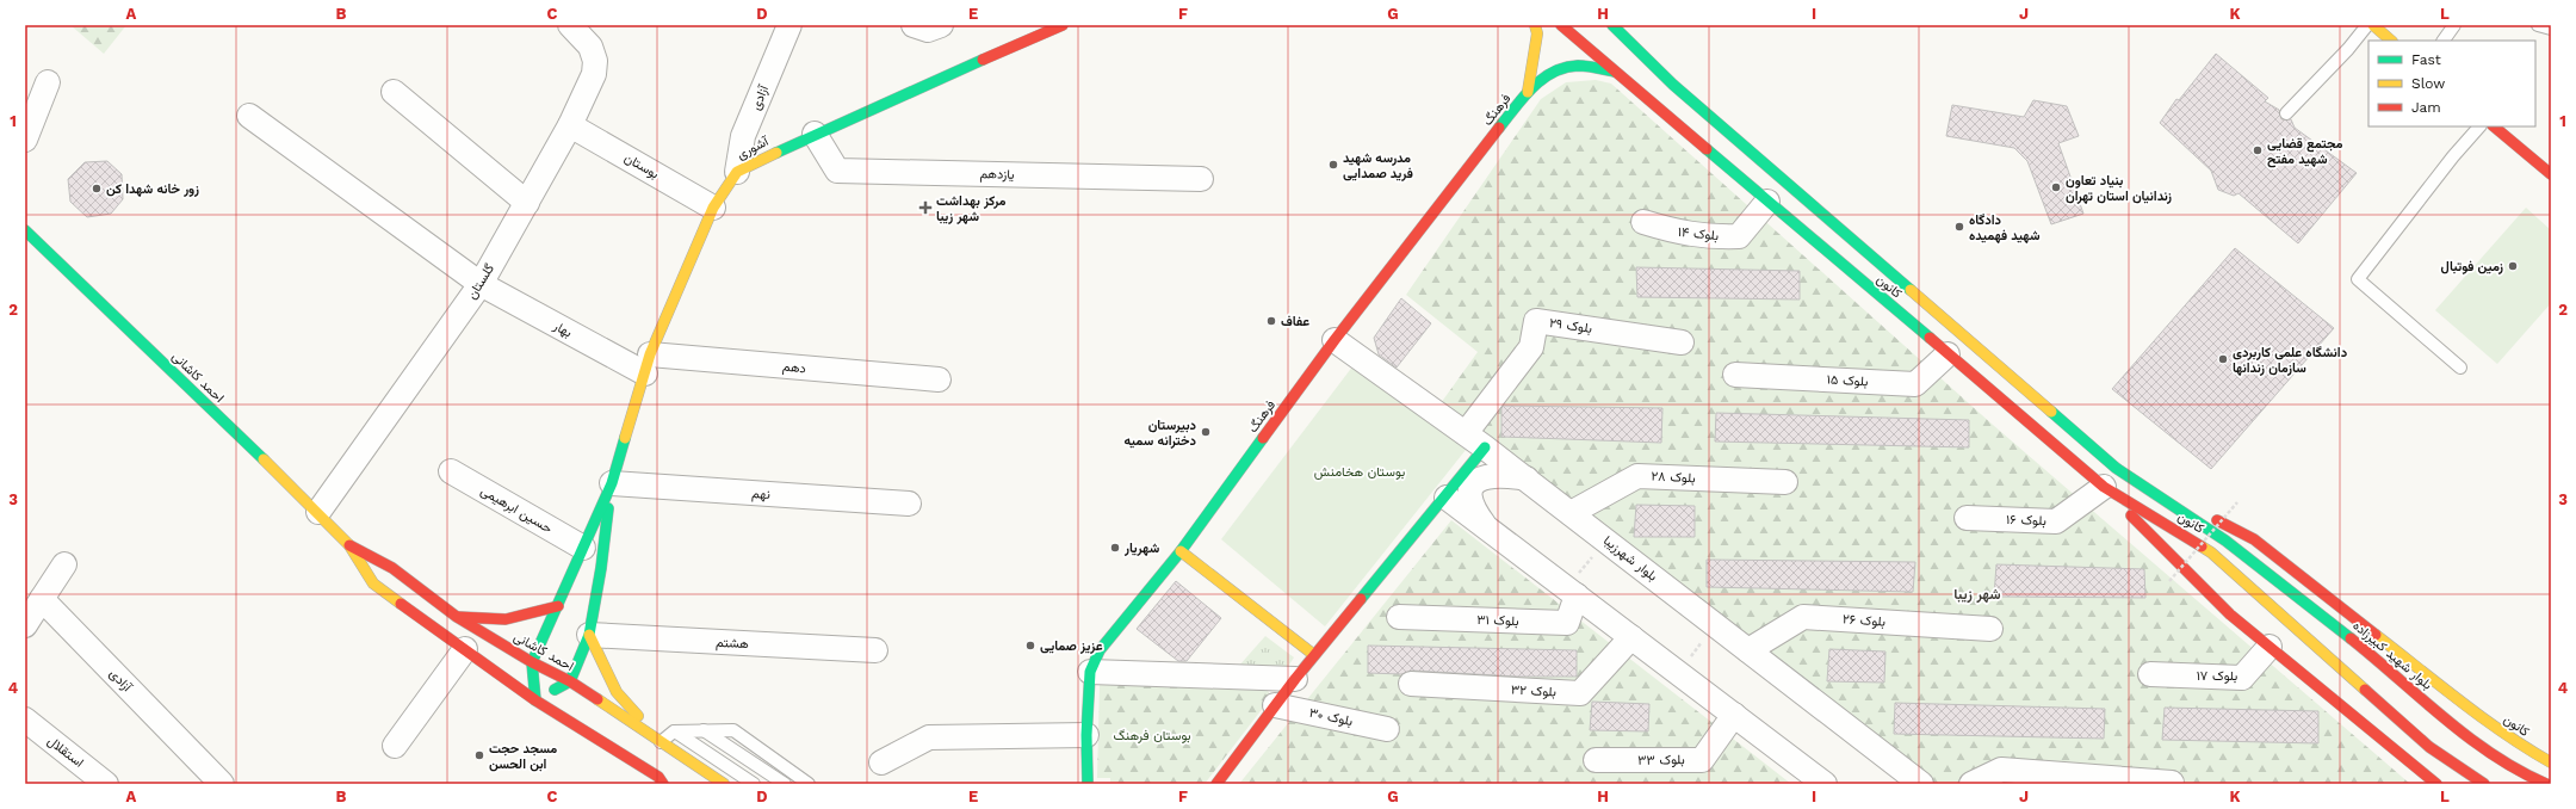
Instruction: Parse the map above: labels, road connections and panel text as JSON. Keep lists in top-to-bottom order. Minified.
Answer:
{"streets":{"main road":["فرهنگ","آشوری","کانون","احمد کاشانی","بلوار شهید کبیرزاده"],"street":["آزادی","بوستان","یازدهم","بلوک ۱۴","گلستان","بلوک ۲۹","بهار","دهم","بلوک ۱۵","بلوک ۲۸","نهم","حسین ابرهیمی","بلوک ۱۶","بلوار شهرزیبا","بلوک ۳۱","بلوک ۲۶","هشتم","بلوک ۱۷","بلوک ۳۲","بلوک ۳۰","استقلال","بلوک ۳۳"]},"crossings":[["آزادی","آشوری"],["فرهنگ","کانون"],["فرهنگ","بلوار شهرزیبا"],["آشوری","بوستان"],["آشوری","یازدهم"],["آشوری","بهار"],["آشوری","دهم"],["آشوری","نهم"],["بوستان","گلستان"],["بلوک ۱۴","کانون"],["گلستان","بهار"],["گلستان","احمد کاشانی"],["کانون","بلوک ۱۵"],["کانون","بلوک ۱۶"],["کانون","بلوار شهید کبیرزاده"],["بلوک ۲۹","بلوار شهرزیبا"],["بهار","دهم"],["بلوک ۲۸","بلوار شهرزیبا"],["بلوار شهرزیبا","بلوک ۲۶"]],"districts":["شهر زیبا"],"parks":["بوستان هخامنش","بوستان فرهنگ"],"places":{"other":["مجتمع قضایی شهید مفتح","مدرسه شهید فرید صمدایی","بنیاد تعاون زندانیان استان تهران","زور خانه شهدا کن","دادگاه شهید فهمیده","زمین فوتبال","عفاف","دانشگاه علمی کاربردی سازمان زندانها","دبیرستان دخترانه سمیه","شهریار","عزیز صمایی","مسجد حجت ابن الحسن"],"health":["مرکز بهداشت شهر زیبا"]},"legend":["Fast","Slow","Jam"],"grid":{"columns":["A","B","C","D","E","F","G","H","I","J","K","L"],"rows":["1","2","3","4"]}}
